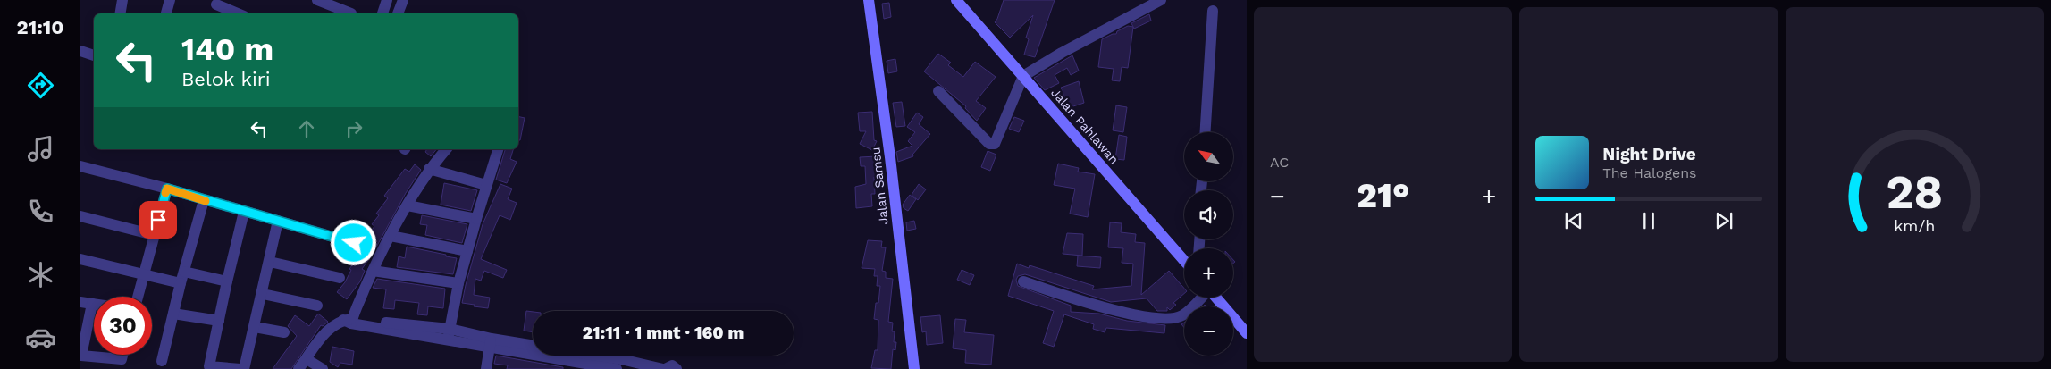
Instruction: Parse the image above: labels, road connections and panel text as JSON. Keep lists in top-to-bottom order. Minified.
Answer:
{"streets":{"street":["Jalan Pahlawan","Jalan Samsu"]},"north":"top left","page":{"tabs":"21:10","tile":"AC","turn":["140 m","Belok kiri"],"map_buttons":["+","−"],"song":["Night Drive","The Halogens"],"heat":["−","21°","+"],"limit":"30","trip":"21:11 · 1 mnt · 160 m","gauge":["28","km/h"]}}
